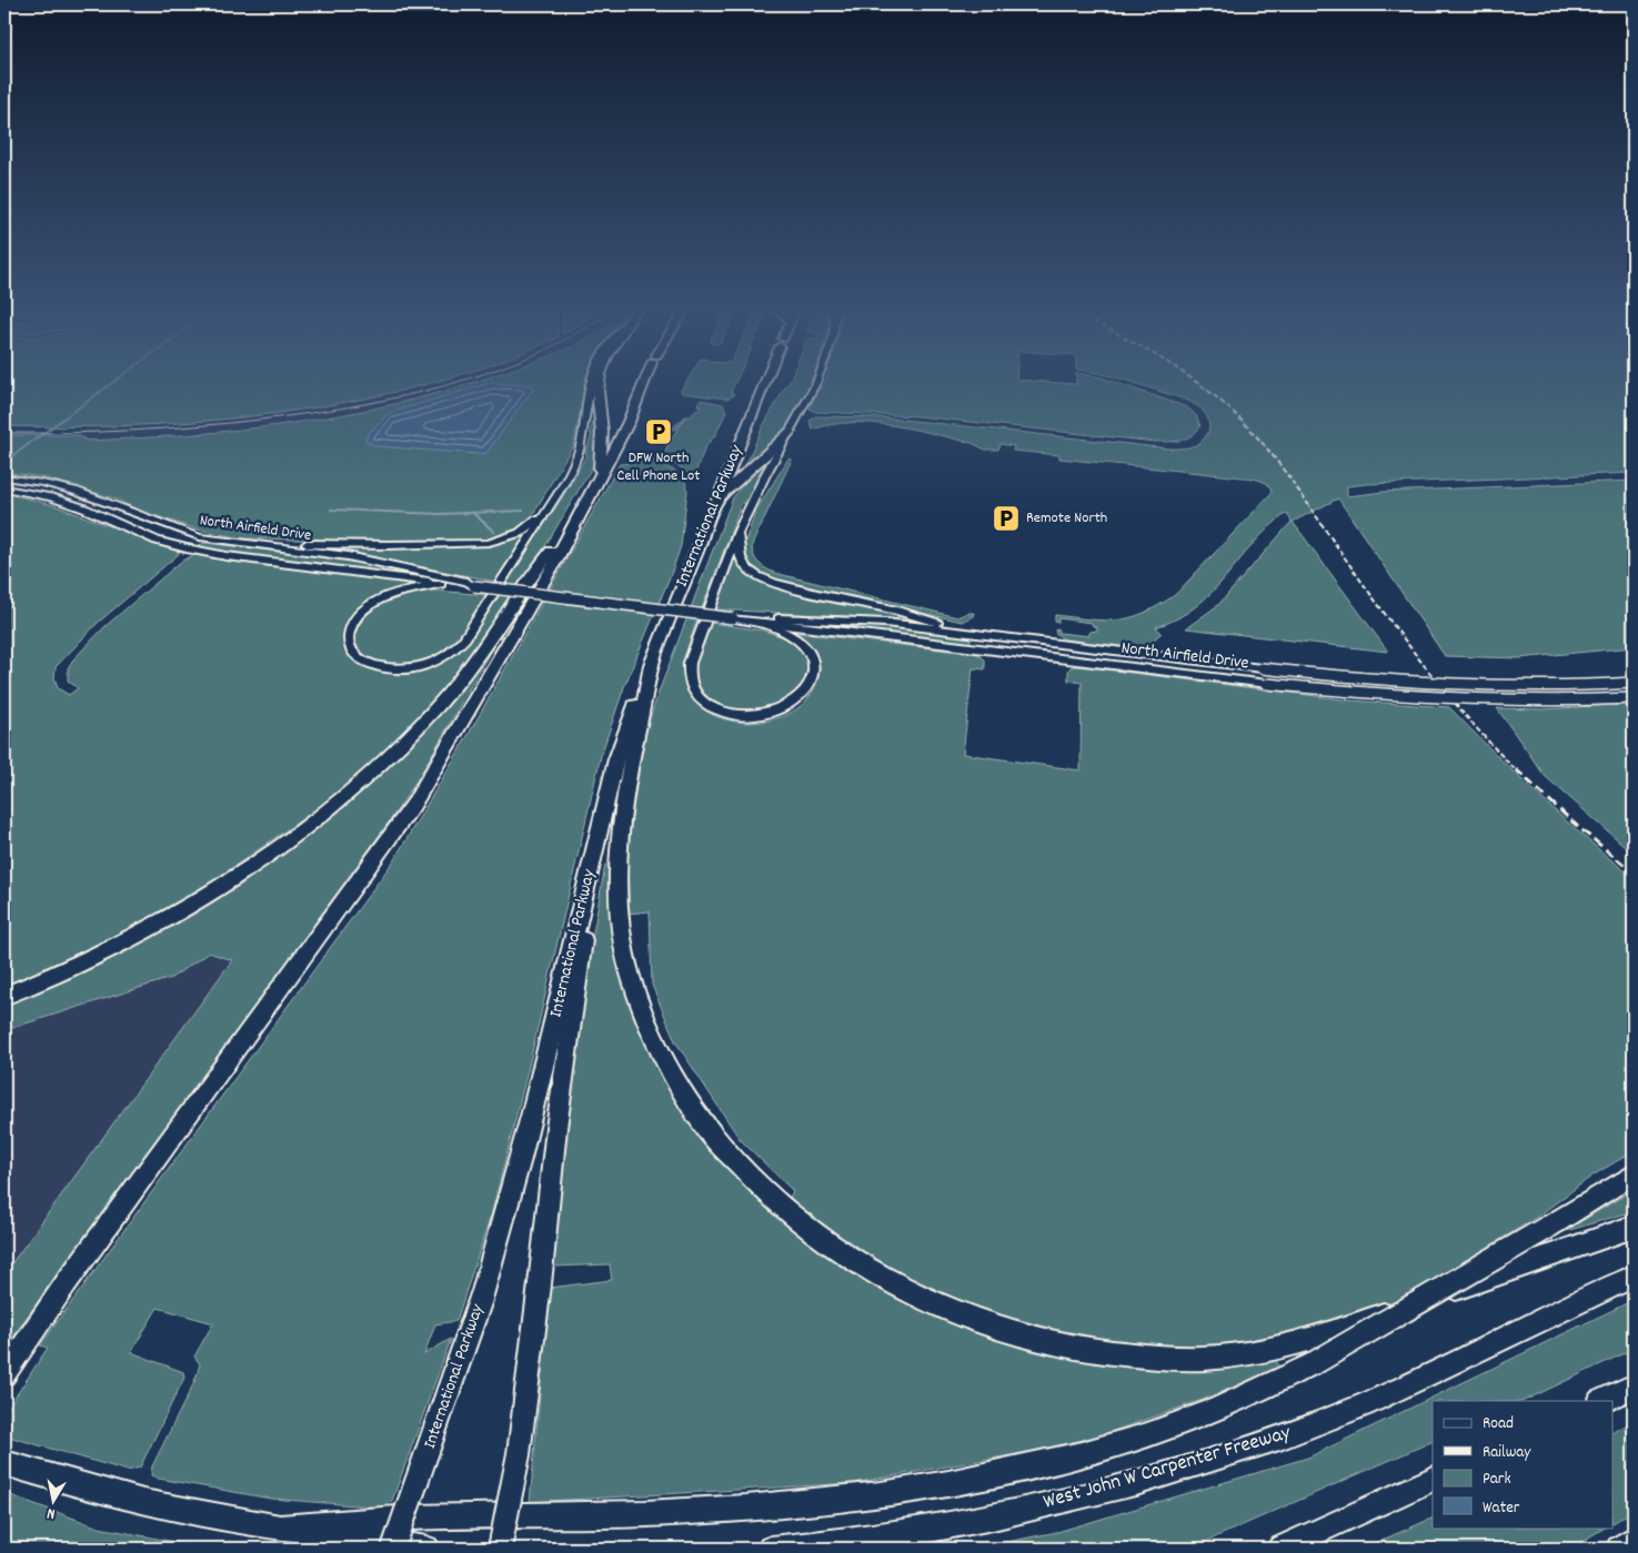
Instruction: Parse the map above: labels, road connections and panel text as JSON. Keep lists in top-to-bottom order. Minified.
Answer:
{"streets":{"highway":["International Parkway","West John W Carpenter Freeway"],"main road":["North Airfield Drive"]},"places":{"parking":["DFW North Cell Phone Lot","Remote North"]},"legend":["Road","Railway","Park","Water"],"north":"bottom"}
